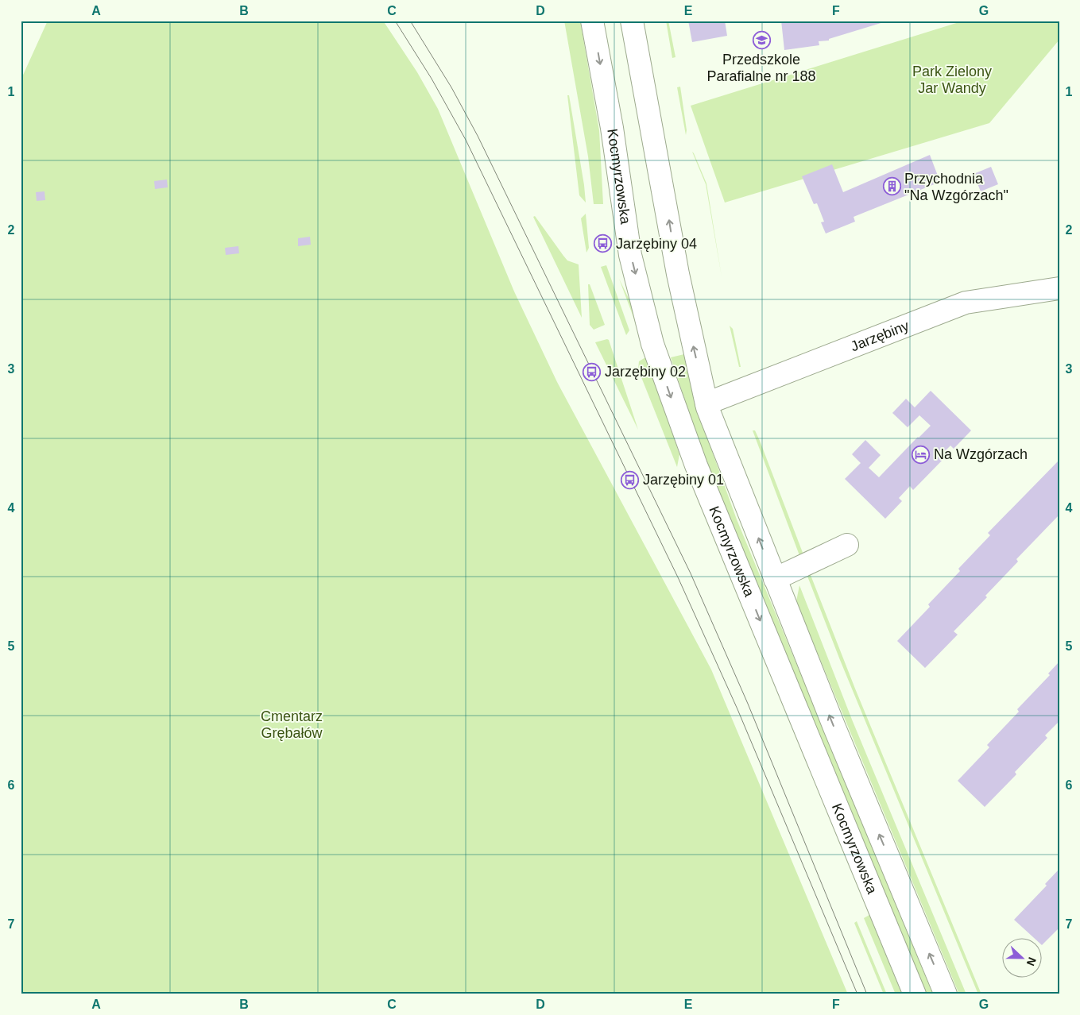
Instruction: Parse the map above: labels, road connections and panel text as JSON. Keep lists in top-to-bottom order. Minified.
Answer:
{"streets":{"main road":["Kocmyrzowska","Jarzębiny"]},"crossings":[["Kocmyrzowska","Jarzębiny"]],"parks":["Park Zielony Jar Wandy","Cmentarz Grębałów"],"places":{"school or university":["Przedszkole Parafialne nr 188"],"building":["Przychodnia \"Na Wzgórzach\""],"bus stop":["Jarzębiny 04","Jarzębiny 02","Jarzębiny 01"],"hotel":["Na Wzgórzach"]},"north":"right","grid":{"columns":["A","B","C","D","E","F","G"],"rows":["1","2","3","4","5","6","7"]}}
